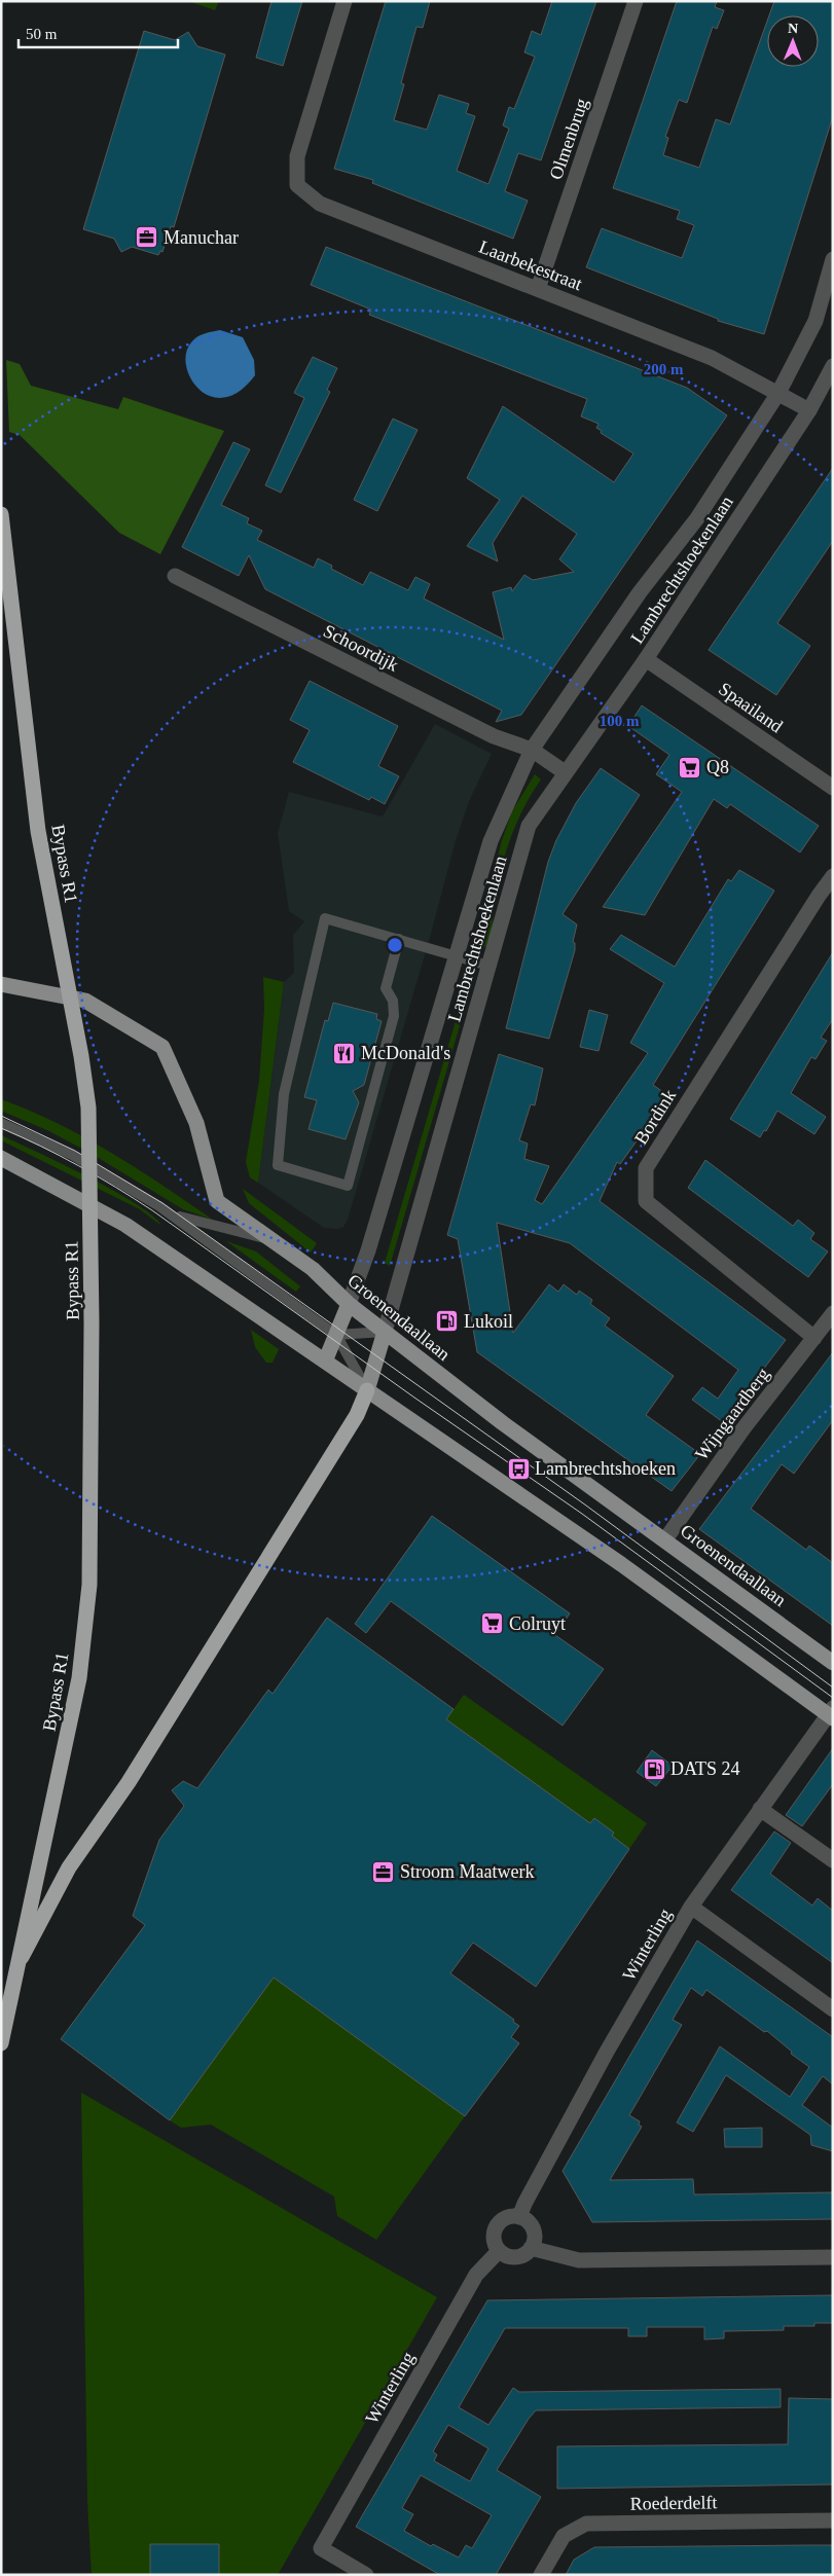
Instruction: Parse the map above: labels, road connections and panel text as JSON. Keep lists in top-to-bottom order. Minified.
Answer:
{"streets":{"highway":["Bypass R1"],"main road":["Groenendaallaan"],"street":["Olmenbrug","Laarbekestraat","Lambrechtshoekenlaan","Schoordijk","Spaailand","Bordink","Wijngaardberg","Winterling","Roederdelft"]},"crossings":[["Olmenbrug","Laarbekestraat"],["Laarbekestraat","Lambrechtshoekenlaan"],["Lambrechtshoekenlaan","Schoordijk"],["Lambrechtshoekenlaan","Spaailand"],["Lambrechtshoekenlaan","Groenendaallaan"],["Bordink","Wijngaardberg"],["Groenendaallaan","Wijngaardberg"]],"places":{"office":["Manuchar","Stroom Maatwerk"],"supermarket":["Q8","Colruyt"],"restaurant":["McDonald's"],"fuel station":["Lukoil","DATS 24"],"bus stop":["Lambrechtshoeken"]},"scale_bar":"50 m","north":"top","rings":["200 m","100 m"]}
